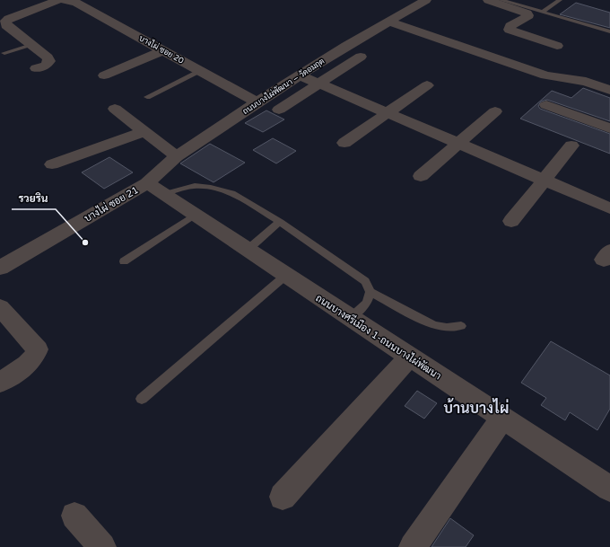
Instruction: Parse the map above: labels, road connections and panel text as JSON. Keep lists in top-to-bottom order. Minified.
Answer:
{"streets":{"street":["บางไผ่ ซอย 20","ถนนบางไผ่พัฒนา – วัดอมฤต","บางไผ่ ซอย 21","ถนนบางศรีเมือง 1-ถนนบางไผ่พัฒนา"]},"crossings":[["บางไผ่ ซอย 20","ถนนบางไผ่พัฒนา – วัดอมฤต"],["ถนนบางไผ่พัฒนา – วัดอมฤต","บางไผ่ ซอย 21"],["ถนนบางไผ่พัฒนา – วัดอมฤต","ถนนบางศรีเมือง 1-ถนนบางไผ่พัฒนา"],["บางไผ่ ซอย 21","ถนนบางศรีเมือง 1-ถนนบางไผ่พัฒนา"]],"districts":["บ้านบางไผ่"],"places":["รวยริน"]}
